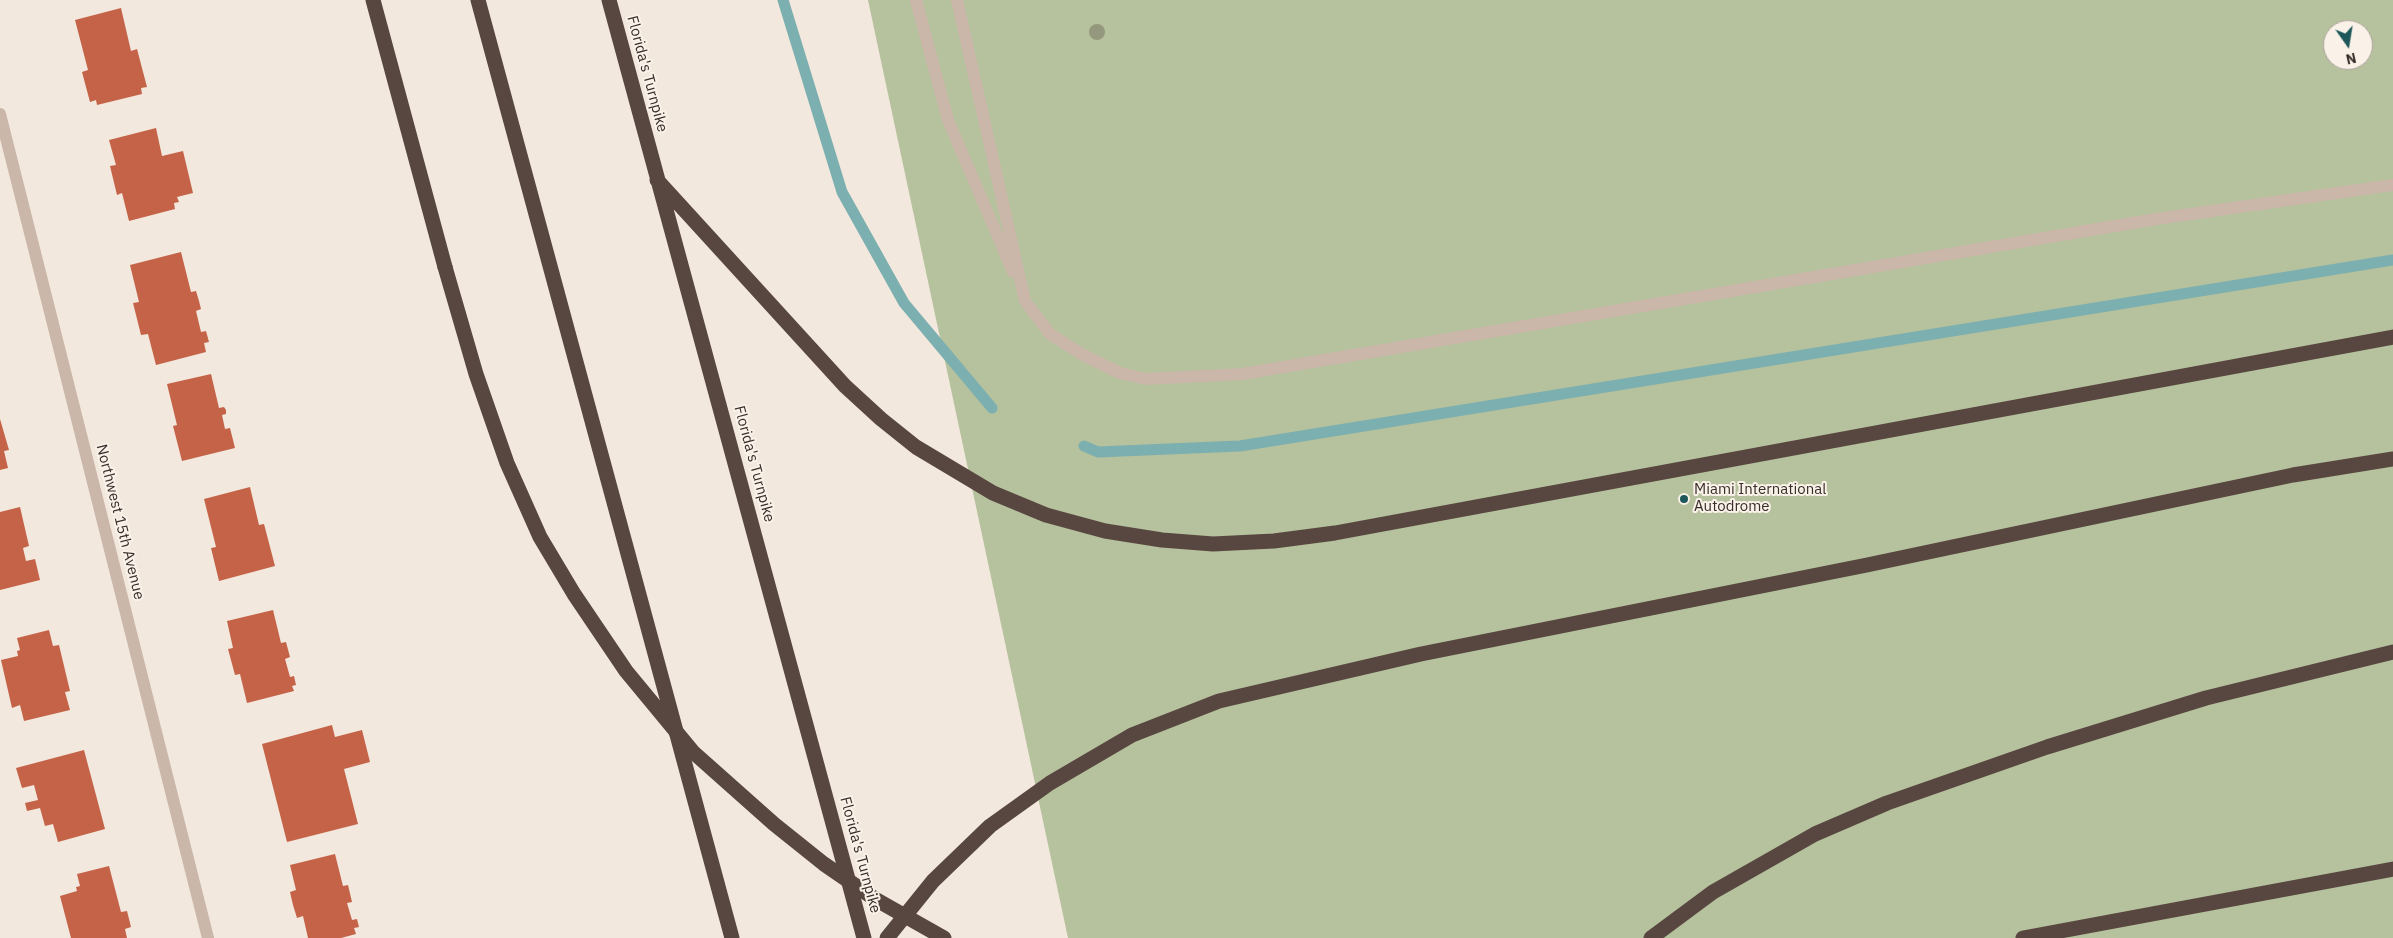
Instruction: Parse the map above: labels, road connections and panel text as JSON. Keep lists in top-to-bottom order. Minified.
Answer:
{"streets":{"highway":["Florida's Turnpike"],"street":["Northwest 15th Avenue"]},"places":["Miami International Autodrome"],"north":"bottom"}
